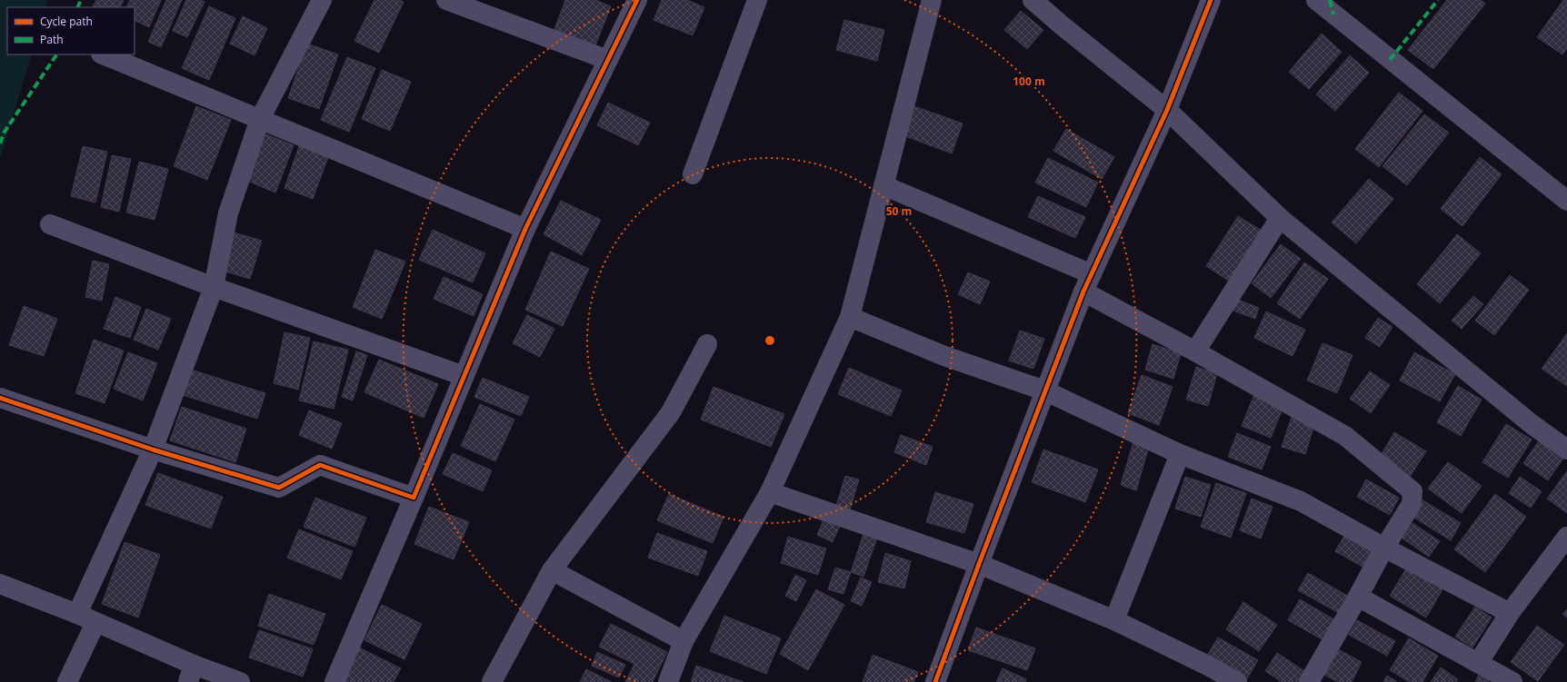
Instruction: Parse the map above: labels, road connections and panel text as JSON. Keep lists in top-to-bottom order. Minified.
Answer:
{"legend":["Cycle path","Path"],"rings":["100 m","50 m"]}
